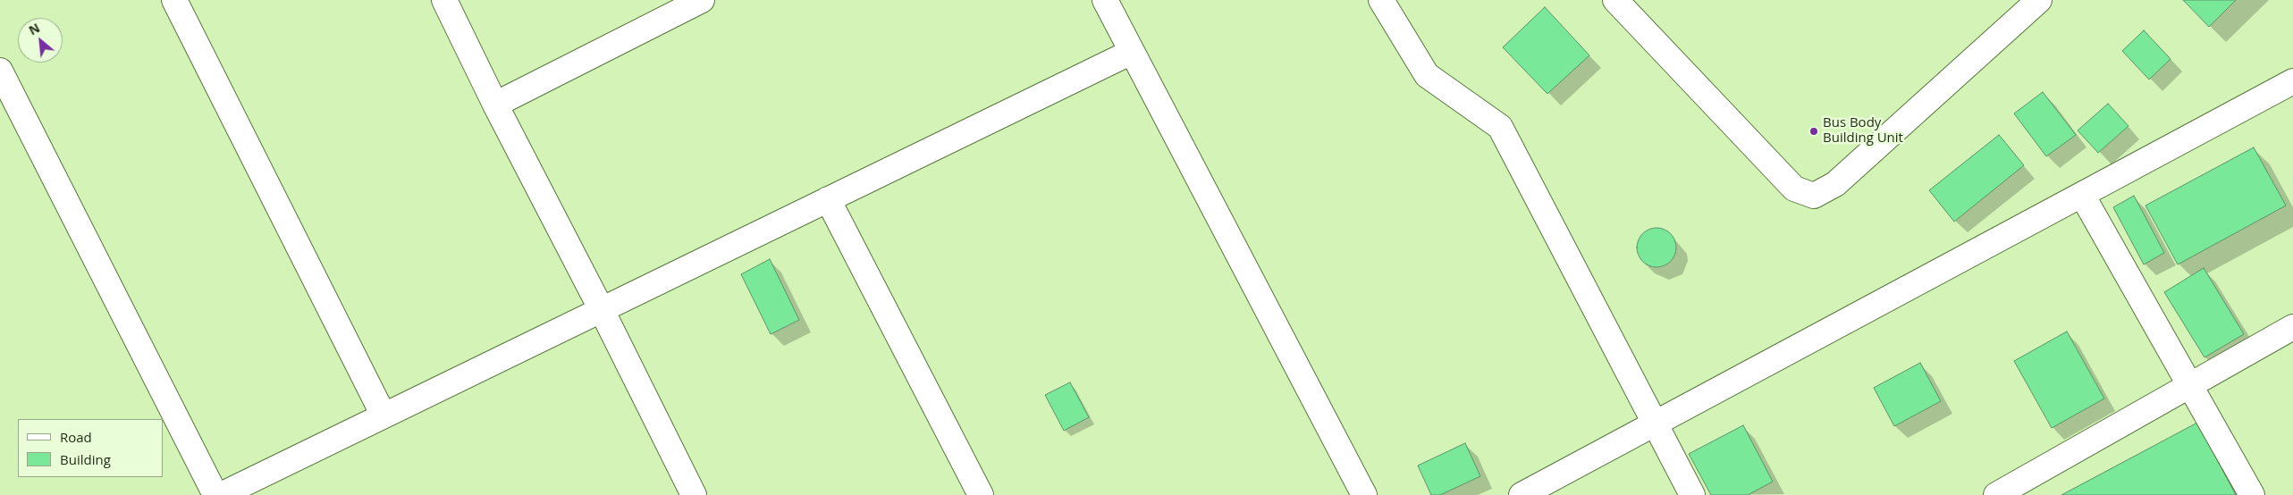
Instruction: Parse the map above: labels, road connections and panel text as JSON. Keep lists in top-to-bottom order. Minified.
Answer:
{"places":["Bus Body Building Unit"],"legend":["Road","Building"],"north":"top left"}
